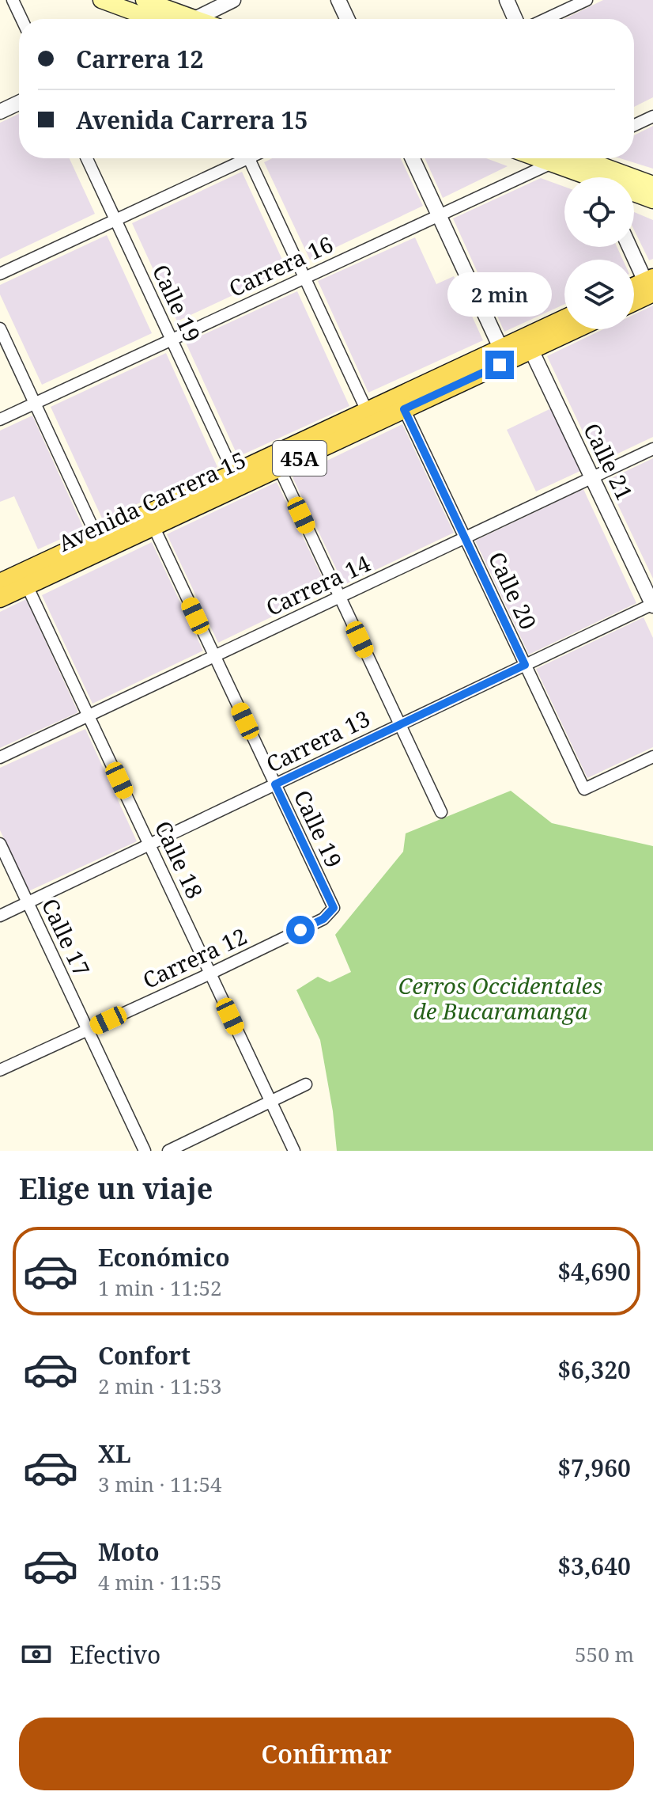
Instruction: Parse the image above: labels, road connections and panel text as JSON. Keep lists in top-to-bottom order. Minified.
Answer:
{"streets":{"main road":["45A","Avenida Carrera 15"],"street":["Carrera 16","Calle 19","Calle 21","Carrera 14","Calle 20","Carrera 13","Calle 18","Calle 17","Carrera 12"]},"crossings":[["Carrera 16","Calle 19"],["Calle 19","Avenida Carrera 15"],["Calle 19","Carrera 14"],["Calle 19","Carrera 13"],["Calle 19","Carrera 12"],["Calle 21","Avenida Carrera 15"],["Calle 21","Carrera 14"],["Calle 21","Carrera 13"],["Avenida Carrera 15","Calle 20"],["Avenida Carrera 15","Calle 18"],["Carrera 14","Calle 20"],["Carrera 14","Calle 18"],["Calle 20","Carrera 13"],["Carrera 13","Calle 18"],["Carrera 13","Calle 17"],["Calle 18","Carrera 12"],["Calle 17","Carrera 12"]],"parks":["Cerros Occidentales de Bucaramanga"],"page":{"banner":["Carrera 12","Avenida Carrera 15"],"bubble":"2 min","heading":"Elige un viaje","list":[{"name":"Económico","note":"1 min · 11:52","value":"$4,690"},{"name":"Confort","note":"2 min · 11:53","value":"$6,320"},{"name":"XL","note":"3 min · 11:54","value":"$7,960"},{"name":"Moto","note":"4 min · 11:55","value":"$3,640"}],"pay":["Efectivo","550 m"],"buttons":"Confirmar"}}
